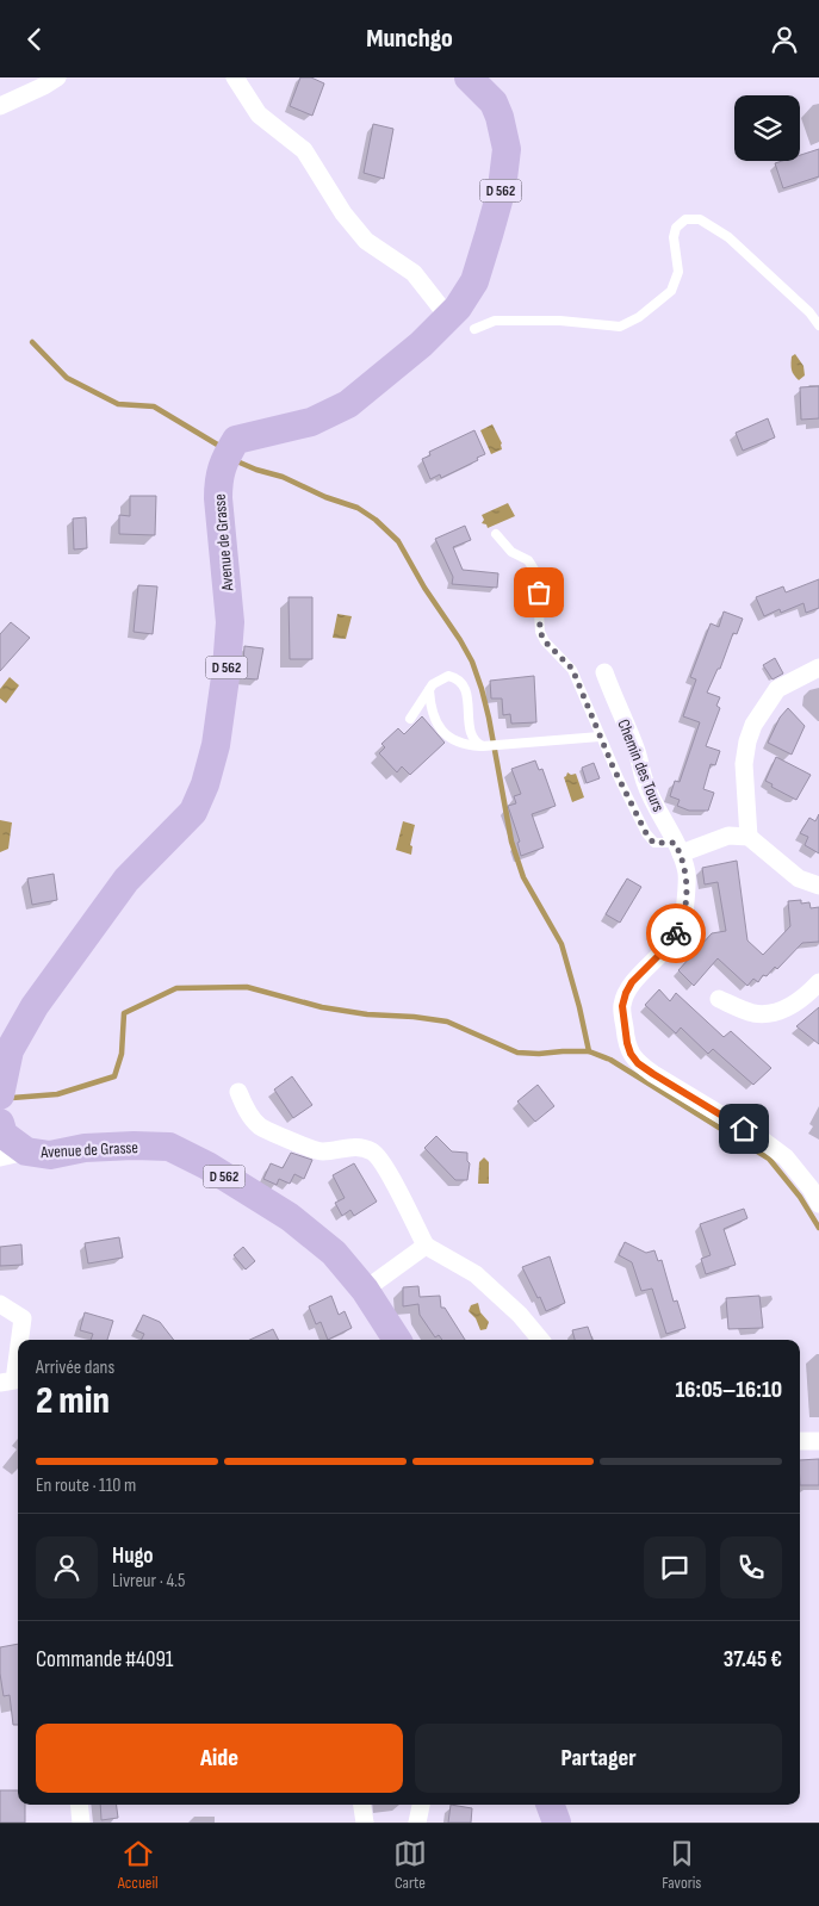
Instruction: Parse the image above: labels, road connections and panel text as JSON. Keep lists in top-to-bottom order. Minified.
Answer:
{"streets":{"main road":["D 562","Avenue de Grasse"],"street":["Chemin des Tours"]},"page":{"header":"Munchgo","heading":["2 min","Arrivée dans","16:05–16:10"],"panel":["Hugo","Livreur · 4.5","Commande #4091","37.45 €"],"bar":"En route · 110 m","buttons":["Aide","Partager"],"tabs":["Accueil","Carte","Favoris"]}}
